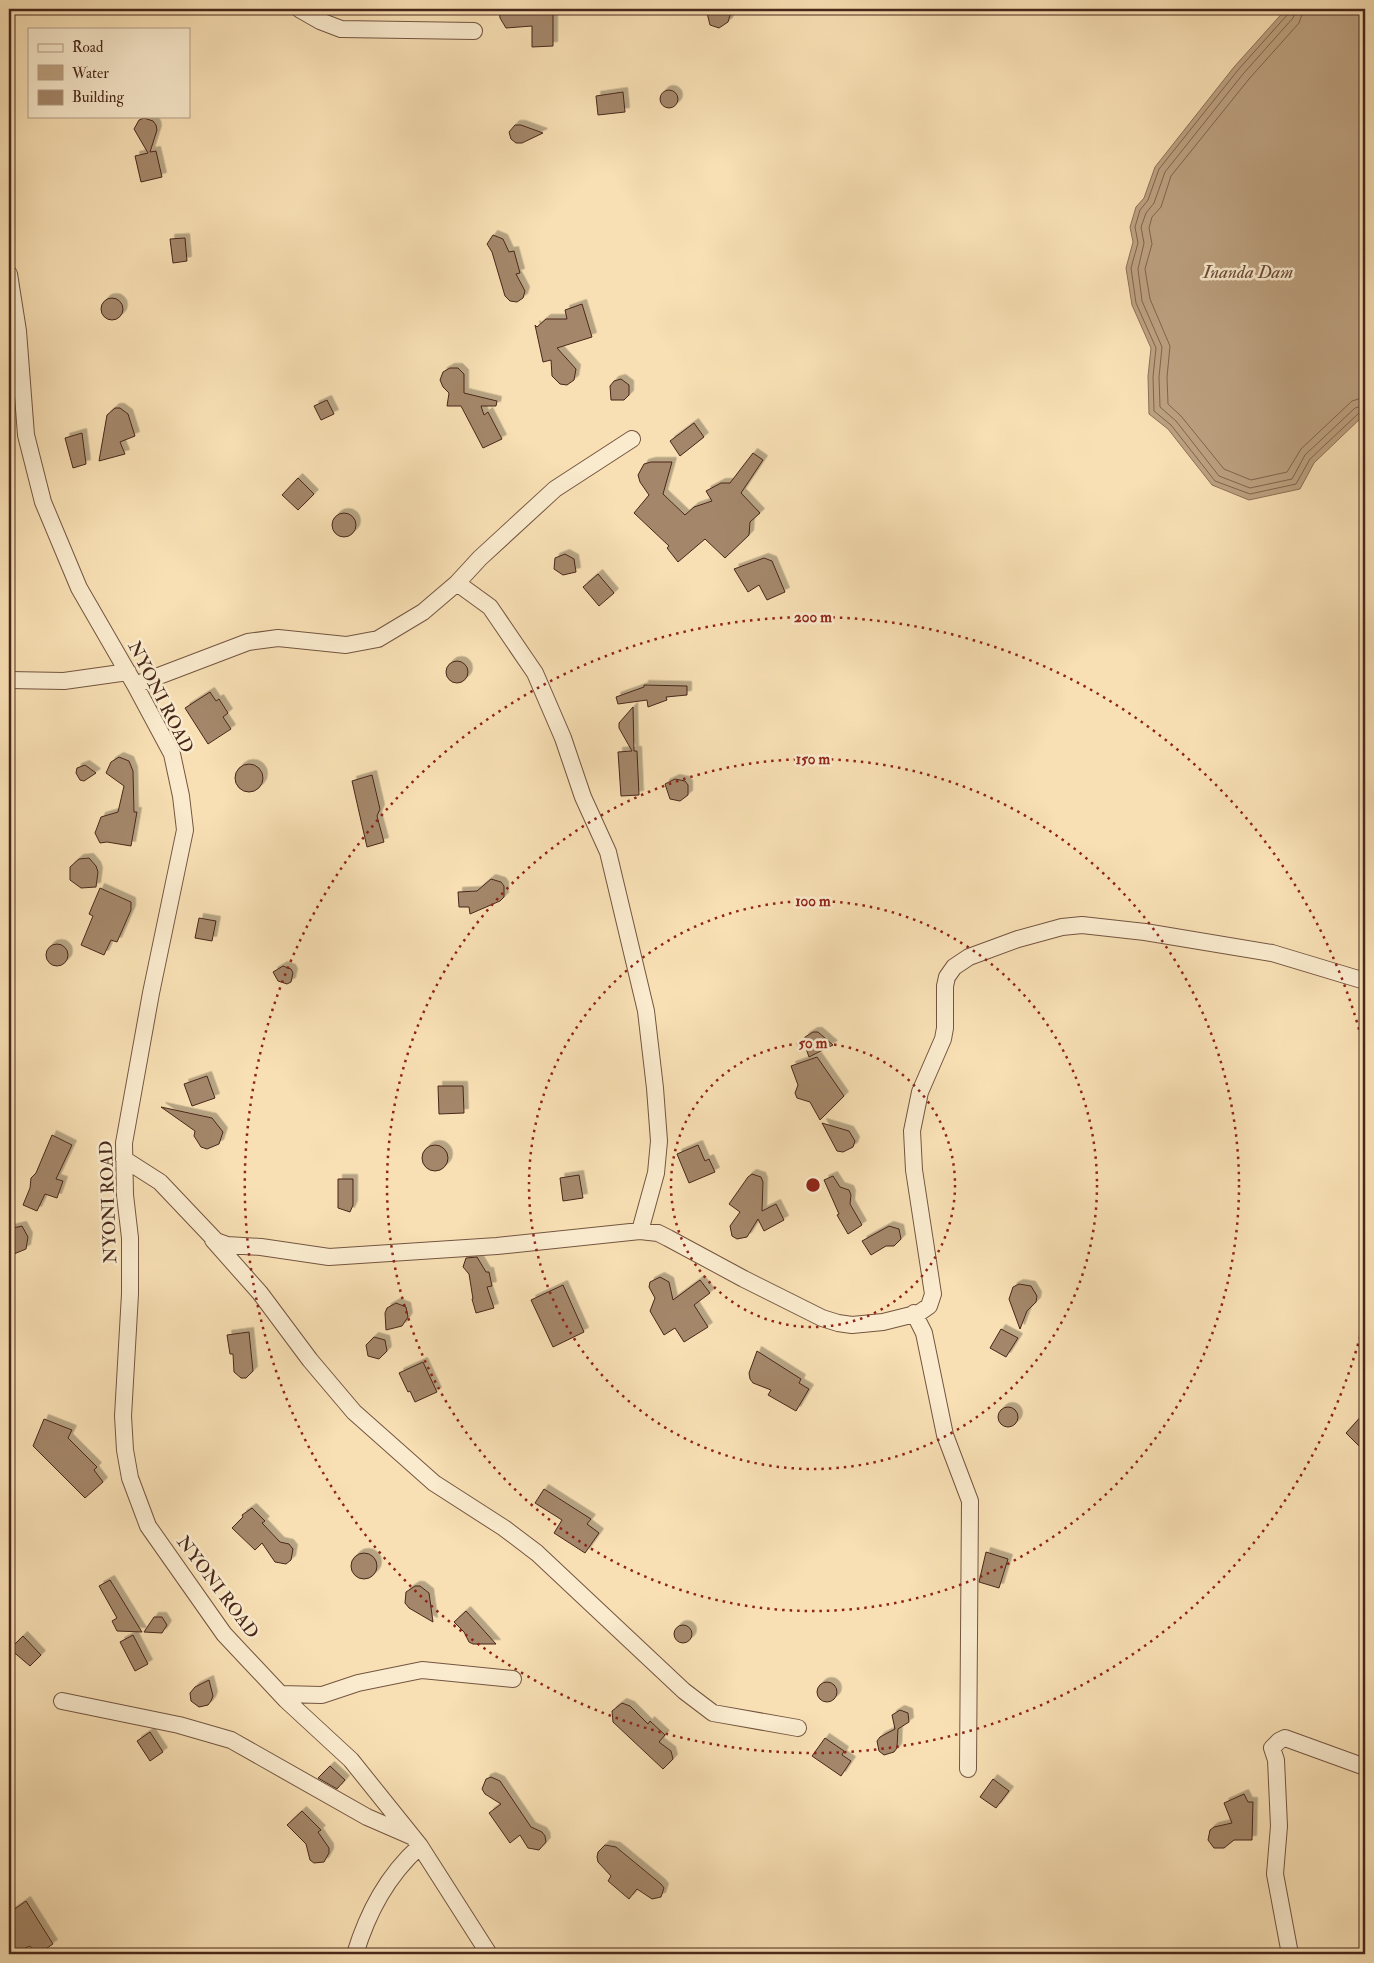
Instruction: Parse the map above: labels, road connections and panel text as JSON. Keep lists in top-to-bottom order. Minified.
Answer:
{"streets":{"street":["NYONI ROAD"]},"water":["Inanda Dam"],"legend":["Road","Water","Building"],"rings":["200 m","150 m","100 m","50 m"]}
